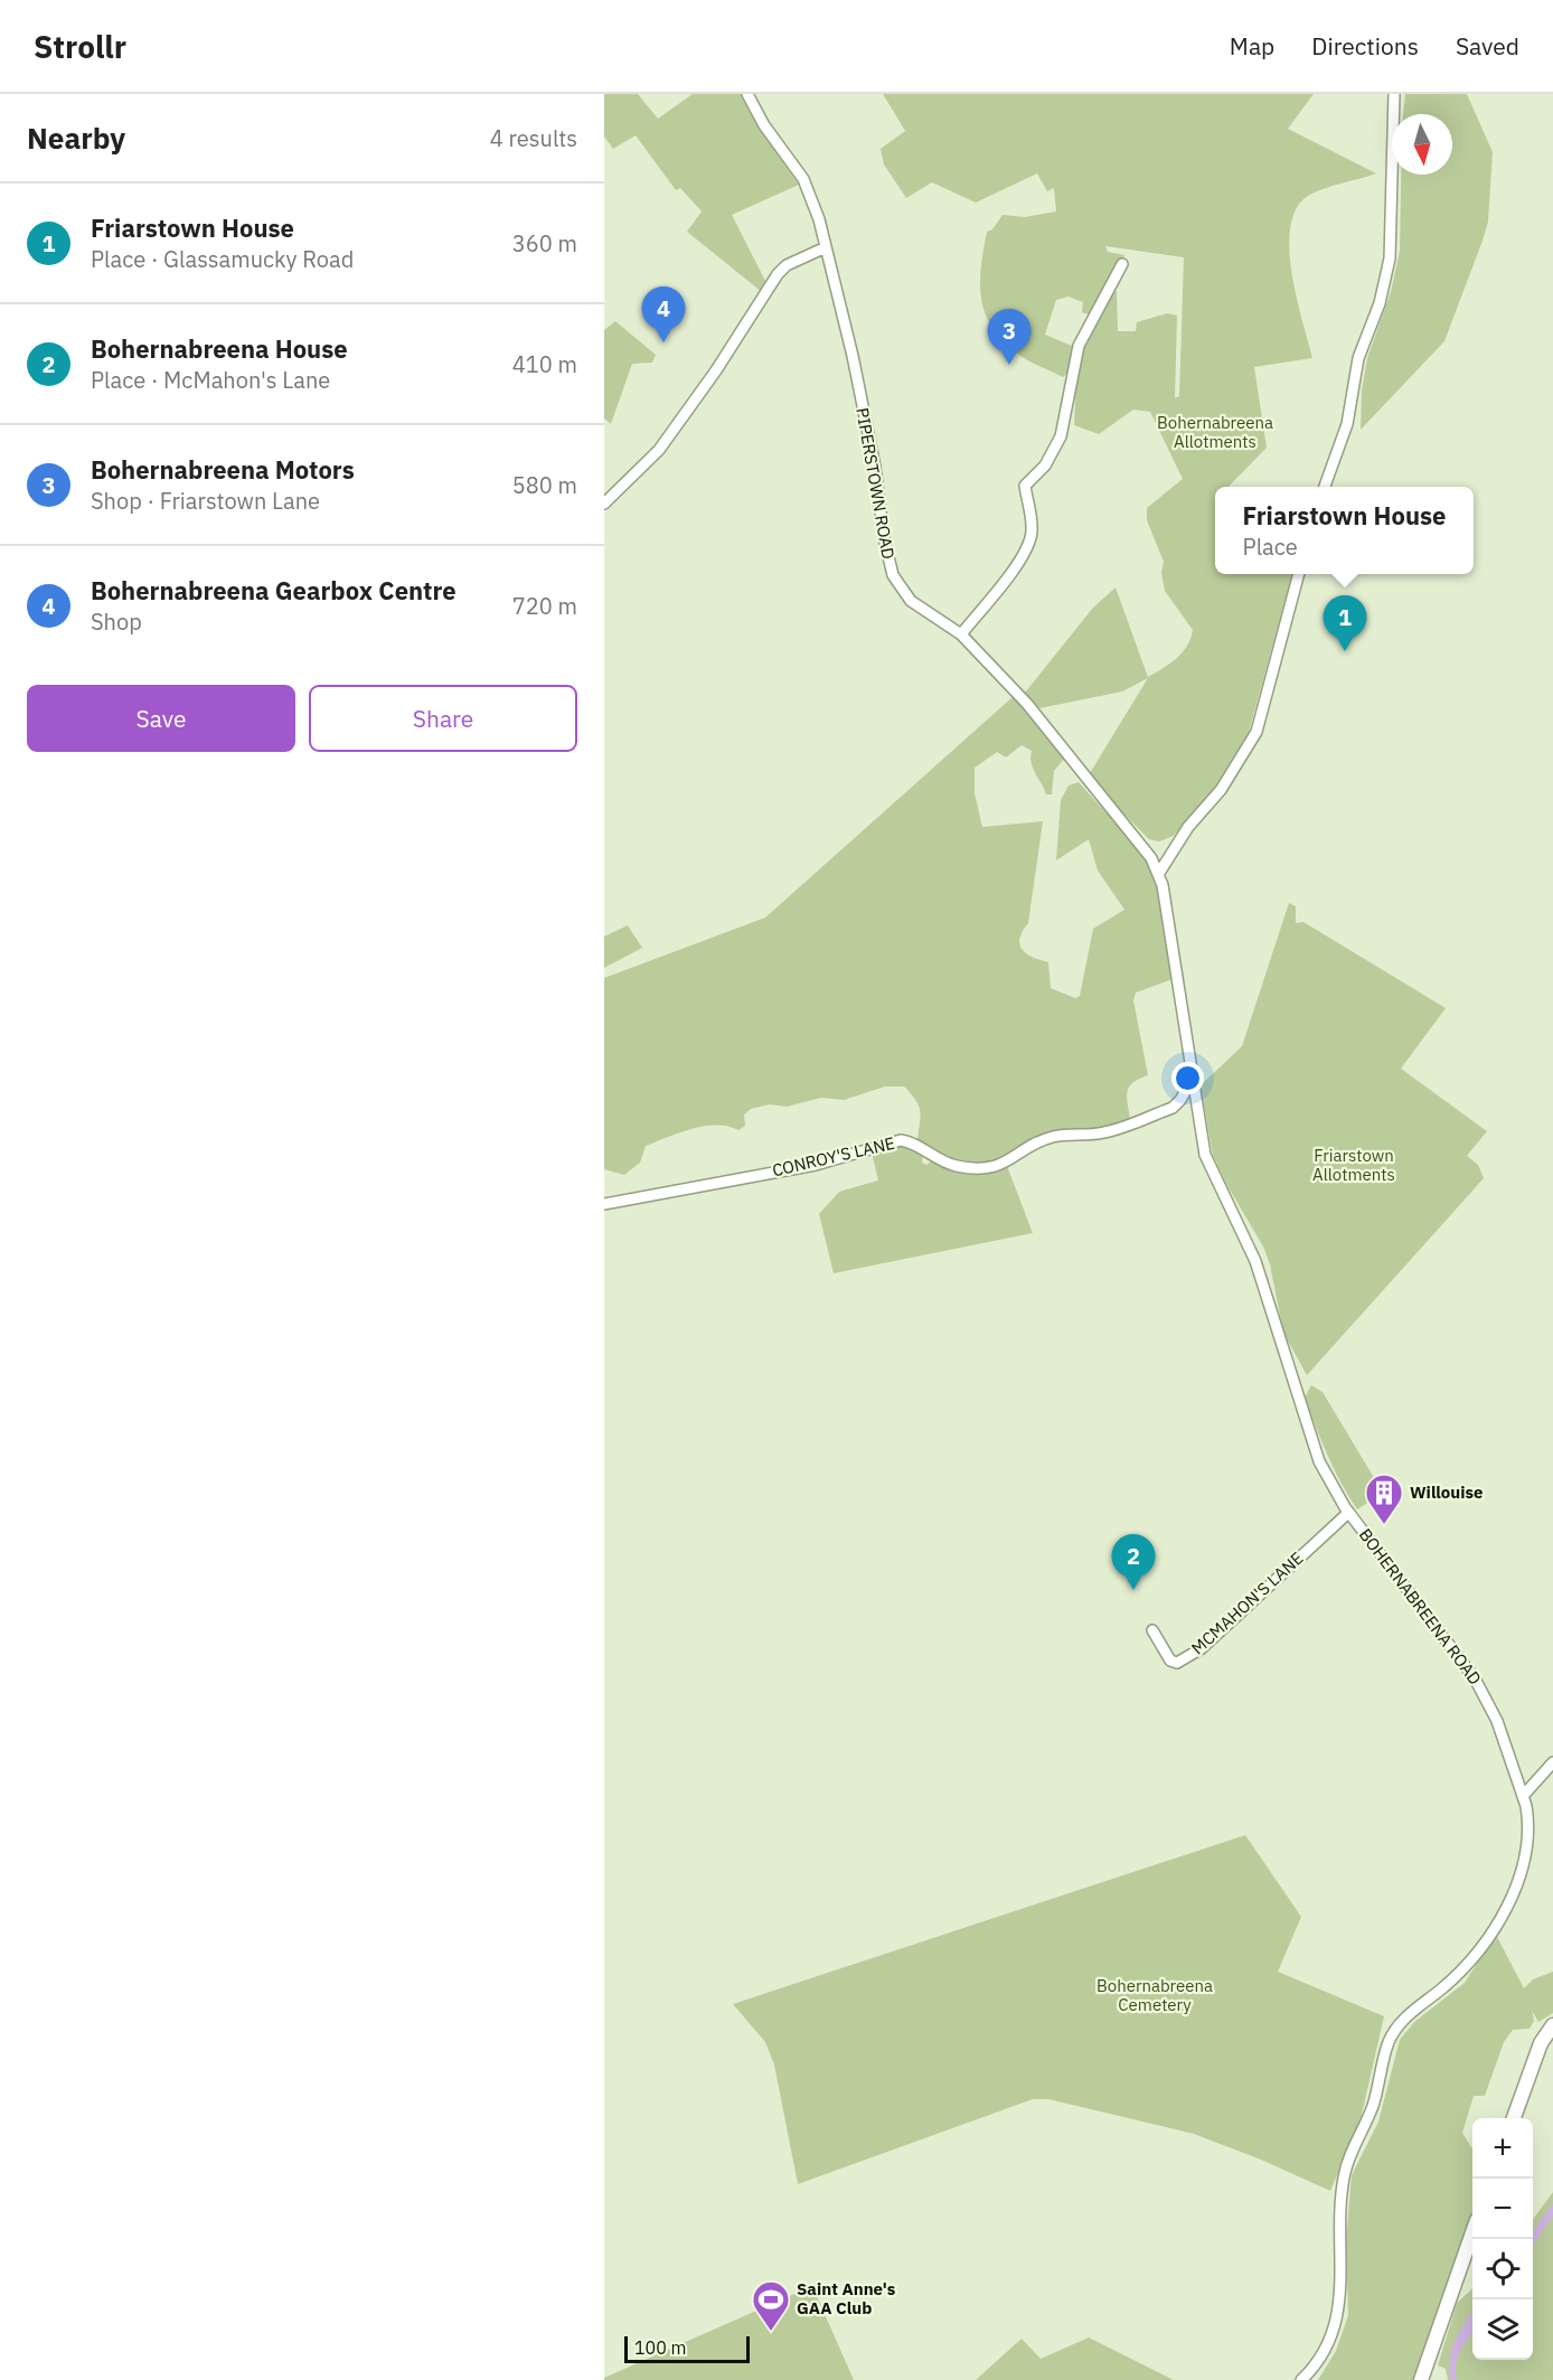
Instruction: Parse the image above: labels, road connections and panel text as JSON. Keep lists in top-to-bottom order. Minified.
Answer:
{"streets":{"street":["PIPERSTOWN ROAD","CONROY'S LANE","MCMAHON'S LANE","BOHERNABREENA ROAD"]},"crossings":[["PIPERSTOWN ROAD","BOHERNABREENA ROAD"],["CONROY'S LANE","BOHERNABREENA ROAD"],["MCMAHON'S LANE","BOHERNABREENA ROAD"]],"parks":["Bohernabreena Allotments","Friarstown Allotments","Bohernabreena Cemetery"],"places":{"building":["Willouise"],"sports":["Saint Anne's GAA Club"]},"scale_bar":"100 m","north":"bottom","page":{"header":"Strollr","nav":["Map","Directions","Saved"],"heading":["Nearby","4 results"],"list":[{"mark":"1","name":"Friarstown House","note":"Place · Glassamucky Road","value":"360 m"},{"mark":"2","name":"Bohernabreena House","note":"Place · McMahon's Lane","value":"410 m"},{"mark":"3","name":"Bohernabreena Motors","note":"Shop · Friarstown Lane","value":"580 m"},{"mark":"4","name":"Bohernabreena Gearbox Centre","note":"Shop","value":"720 m"}],"pins":["4","3","1","2"],"popup":["Friarstown House","Place"],"buttons":["Save","Share"],"map_buttons":["+","−"],"scale":"100 m"}}
